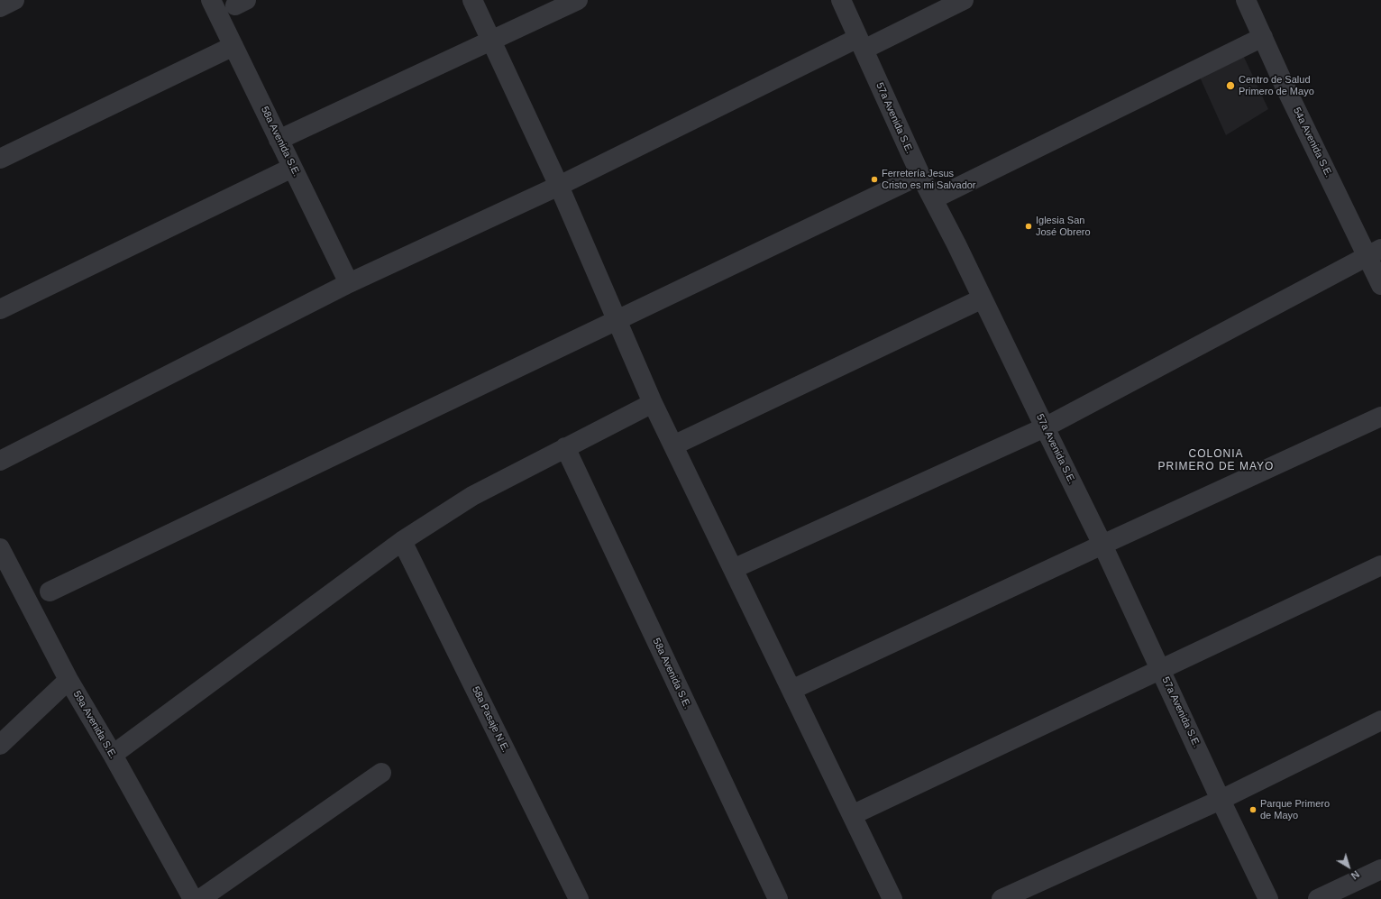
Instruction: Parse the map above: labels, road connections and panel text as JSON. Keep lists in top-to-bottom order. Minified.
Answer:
{"streets":{"street":["57a Avenida S.E.","58a Avenida S.E.","54a Avenida S.E.","58a Pasaje N.E.","59a Avenida S.E."]},"districts":["COLONIA PRIMERO DE MAYO"],"places":["Centro de Salud Primero de Mayo","Ferretería Jesus Cristo es mi Salvador","Iglesia San José Obrero","Parque Primero de Mayo"],"north":"bottom right"}
